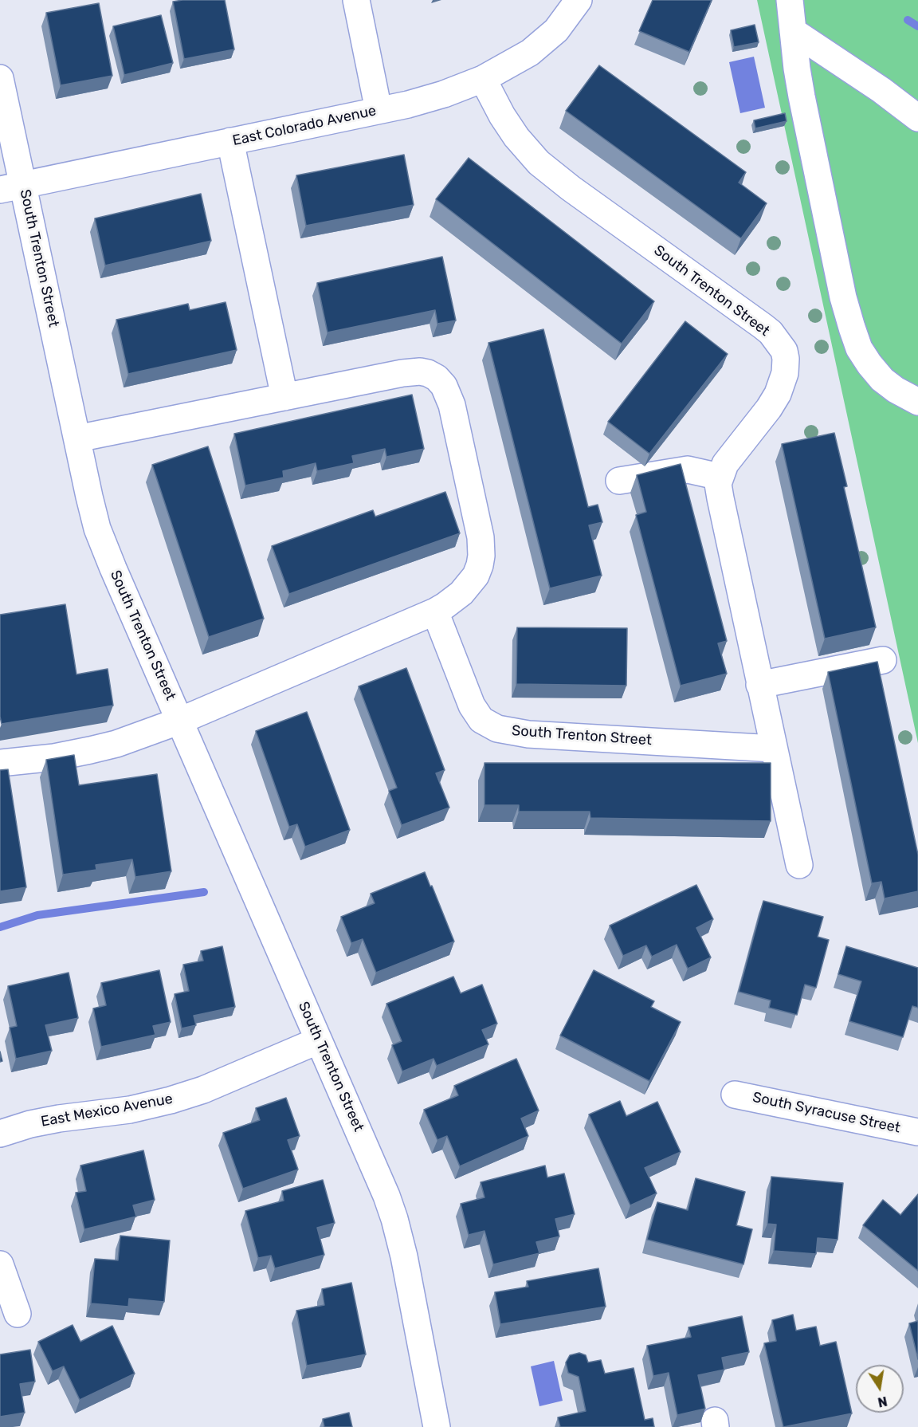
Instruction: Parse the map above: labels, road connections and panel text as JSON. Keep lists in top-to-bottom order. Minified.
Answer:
{"streets":{"street":["East Colorado Avenue","South Trenton Street","East Mexico Avenue","South Syracuse Street"]},"crossings":[["East Colorado Avenue","South Trenton Street"],["South Trenton Street","East Mexico Avenue"]],"north":"bottom"}
